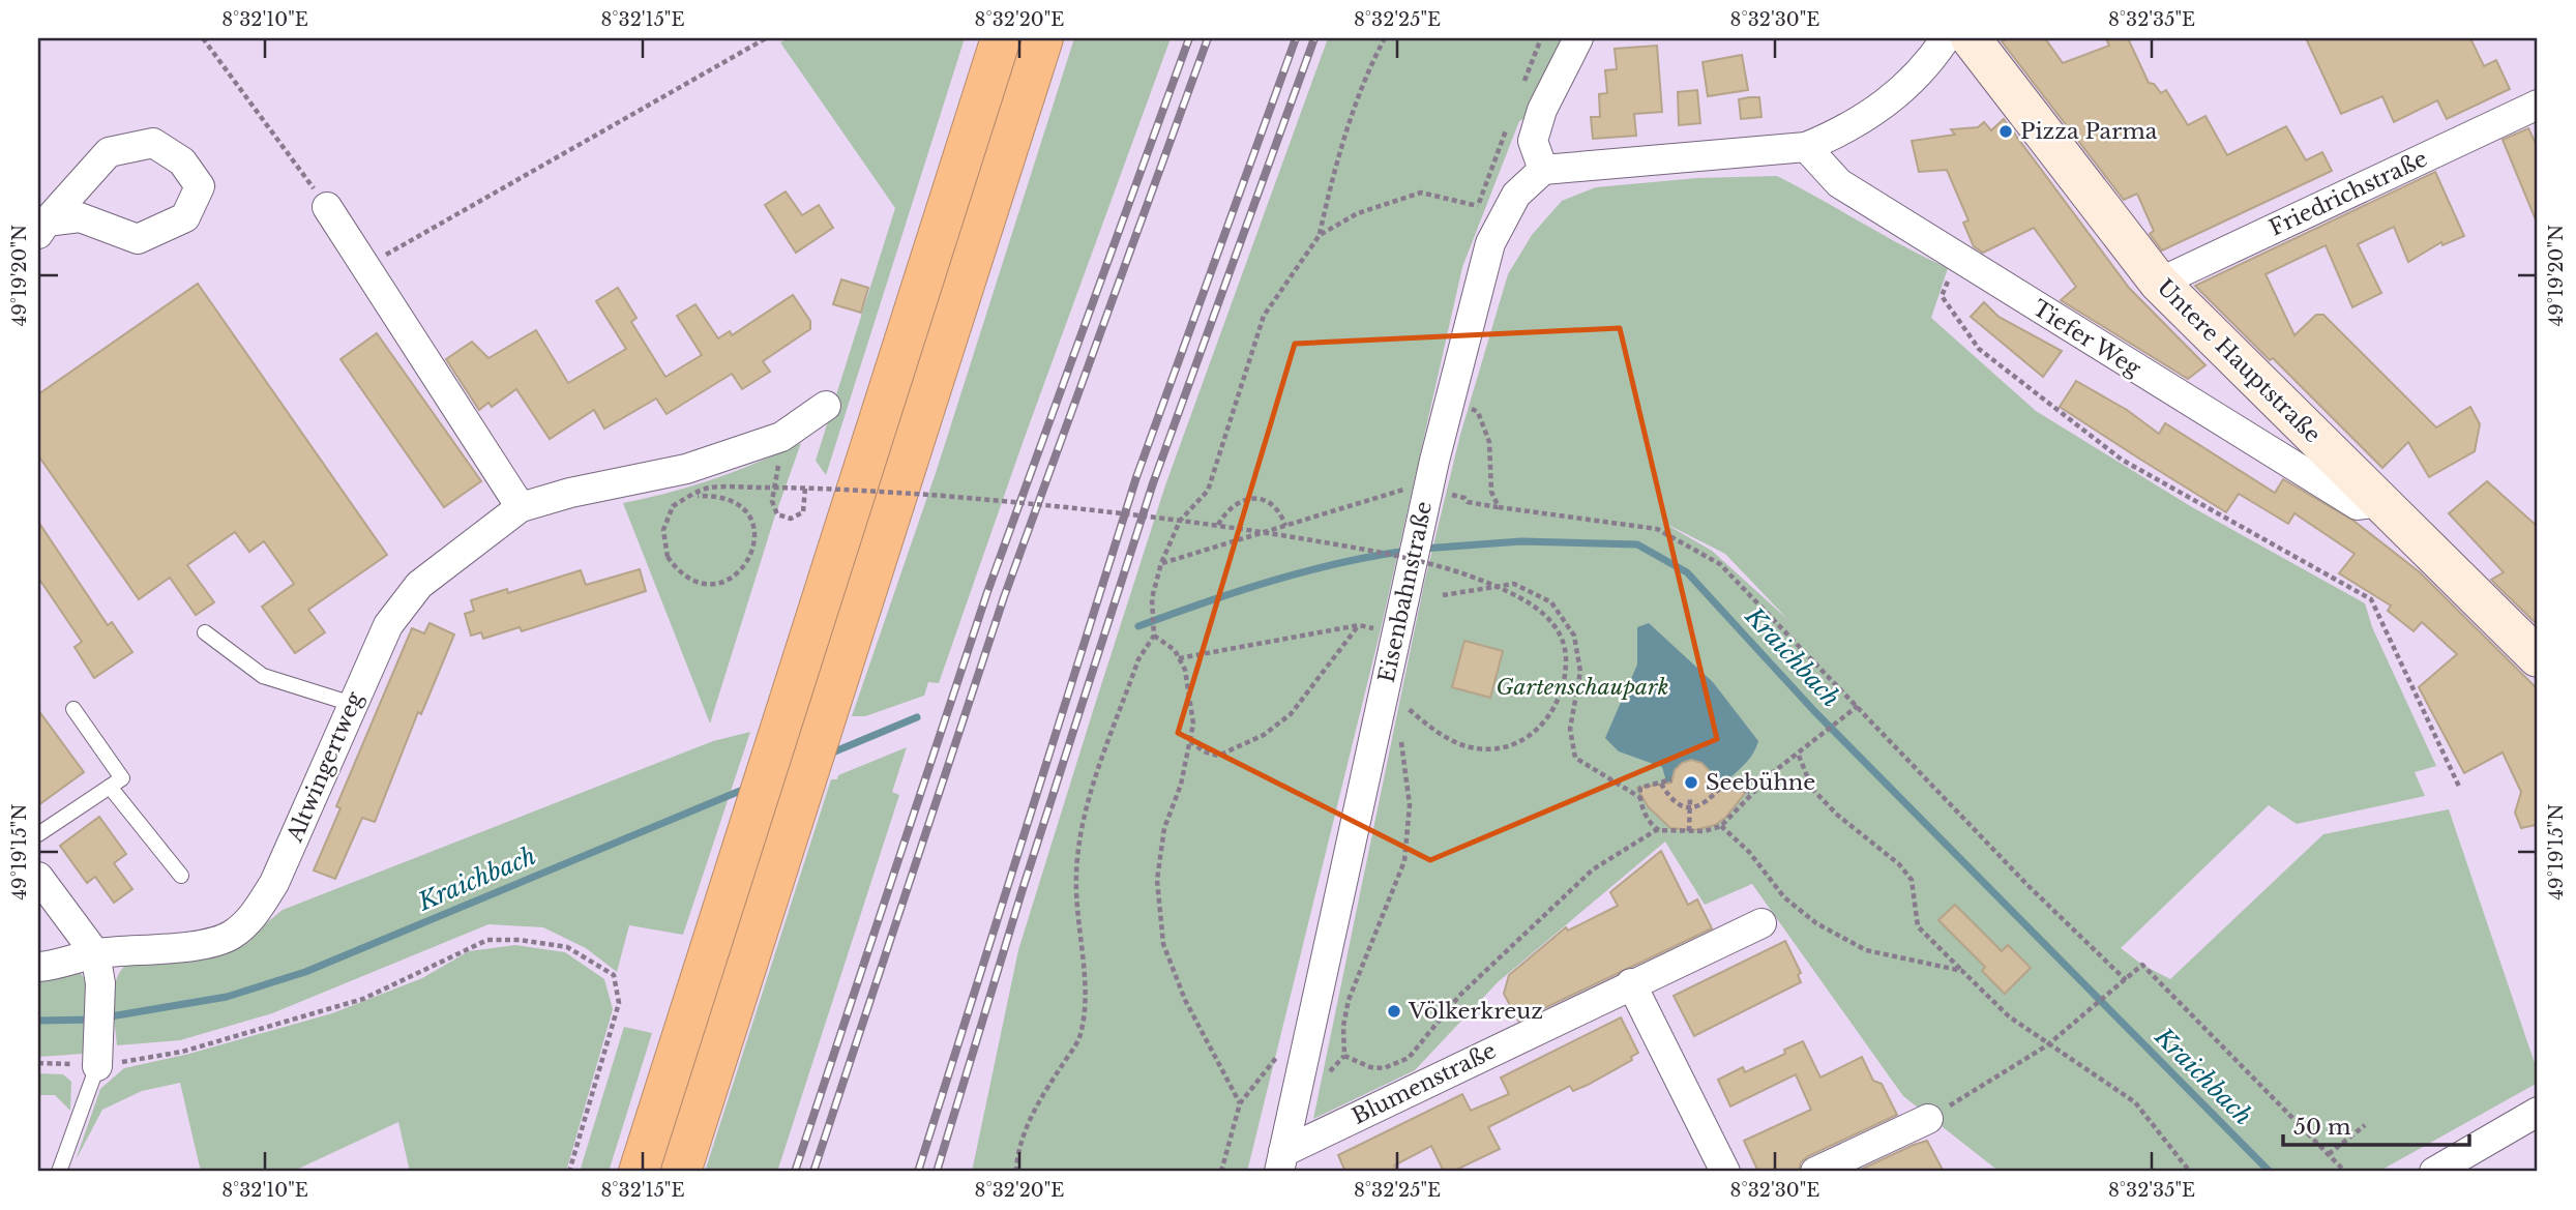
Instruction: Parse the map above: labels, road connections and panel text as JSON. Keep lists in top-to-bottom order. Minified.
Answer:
{"streets":{"main road":["Untere Hauptstraße"],"street":["Friedrichstraße","Tiefer Weg","Eisenbahnstraße","Altwingertweg","Blumenstraße"]},"crossings":[["Friedrichstraße","Untere Hauptstraße"],["Tiefer Weg","Untere Hauptstraße"],["Eisenbahnstraße","Blumenstraße"]],"water":["Kraichbach"],"parks":["Gartenschaupark"],"places":["Pizza Parma","Seebühne","Völkerkreuz"],"scale_bar":"50 m","coordinates":["8°32'10\"E","8°32'15\"E","8°32'20\"E","8°32'25\"E","8°32'30\"E","8°32'35\"E","49°19'20\"N","49°19'15\"N"]}
